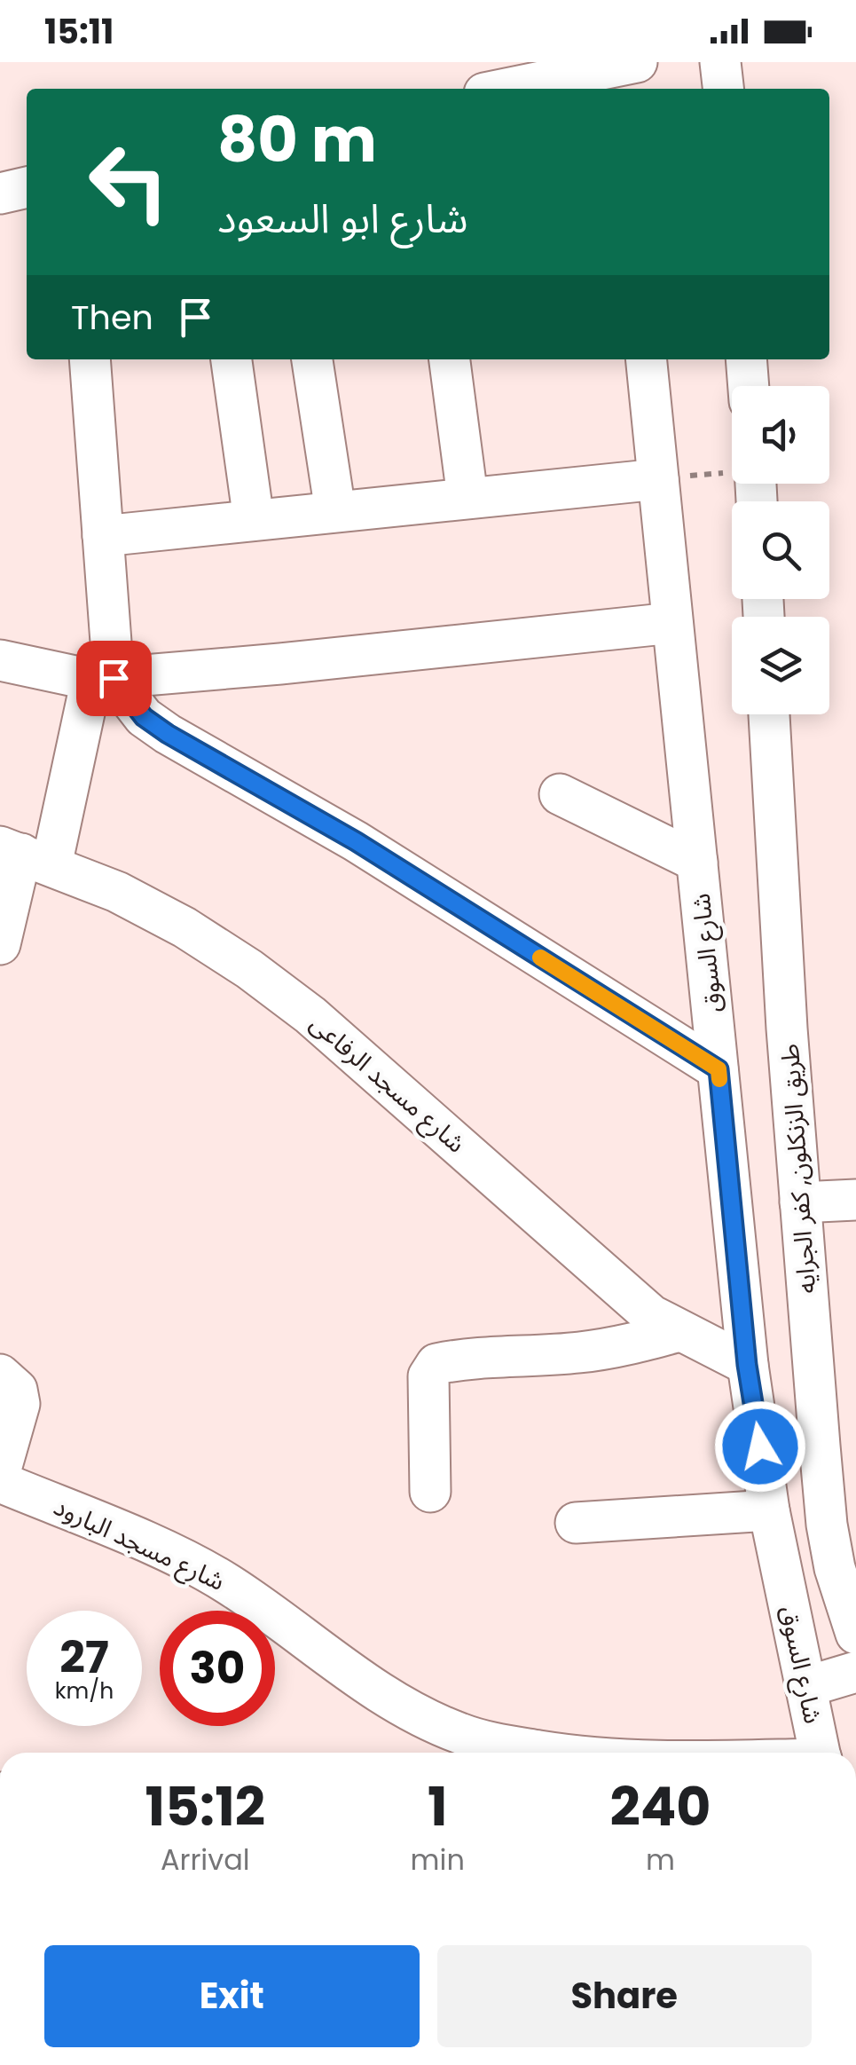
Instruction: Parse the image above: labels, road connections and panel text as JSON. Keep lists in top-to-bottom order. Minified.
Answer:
{"streets":{"street":["شارع السوق","شارع مسجد الرفاعى","طريق الزنكلون, كفر الجرايه","شارع مسجد البارود"]},"crossings":[["شارع السوق","شارع مسجد الرفاعى"]],"page":{"status":"15:11","turn":["80 m","شارع ابو السعود"],"then":"Then","speed":"27 km/h","limit":"30","eta":["15:12","Arrival","1","min","240","m"],"buttons":["Exit","Share"]}}
